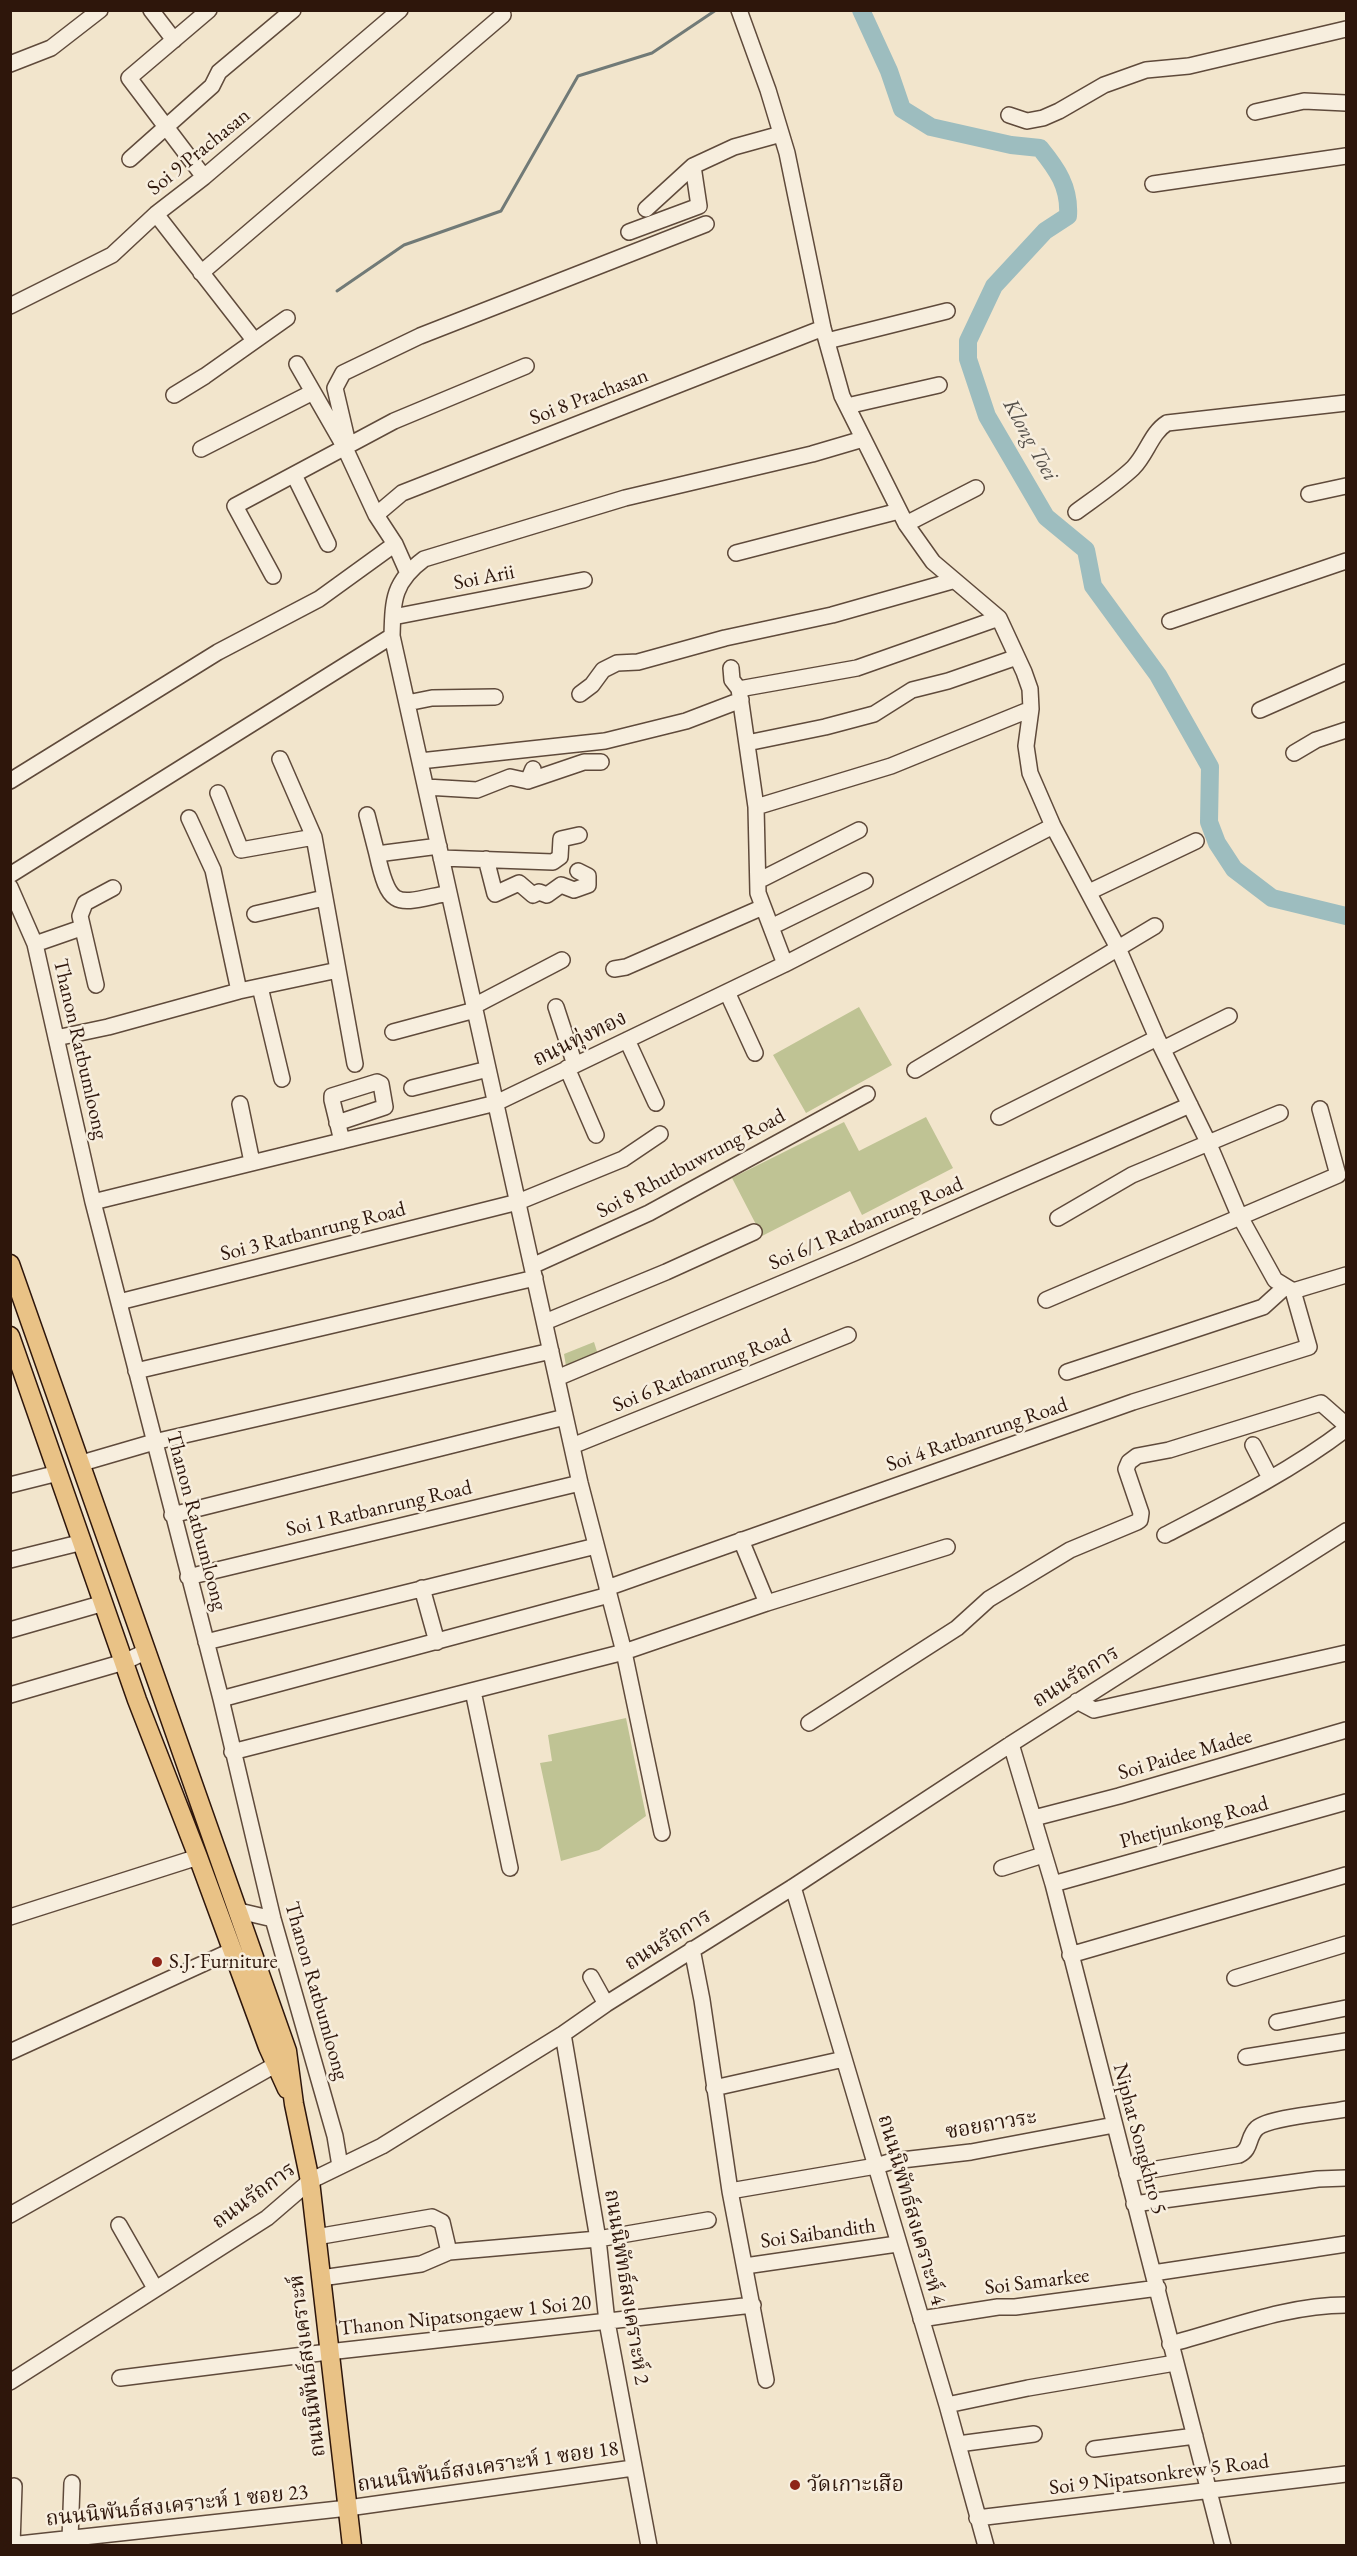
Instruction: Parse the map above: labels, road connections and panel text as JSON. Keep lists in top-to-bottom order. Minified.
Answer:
{"streets":{"main road":["ถนนนิพันธ์สงเคราะห์"],"street":["Soi 9 Prachasan","Soi 8 Prachasan","Soi Arii","ถนนทุ่งทอง","Thanon Ratbumloong","Soi 8 Rhutbuwrung Road","Soi 6/1 Ratbanrung Road","Soi 3 Ratbanrung Road","Soi 6 Ratbanrung Road","Soi 4 Ratbanrung Road","Soi 1 Ratbanrung Road","ถนนรัถการ","Soi Paidee Madee","Phetjunkong Road","ซอยถาวระ","Niphat Songkhro 5","ถนนนิพัทธ์สงเคราะห์ 4","Soi Saibandith","Soi Samarkee","ถนนนิพัทธ์สงเคราะห์ 2","Thanon Nipatsongaew 1 Soi 20","ถนนนิพันธ์สงเคราะห์ 1 ซอย 18","Soi 9 Nipatsonkrew 5 Road","ถนนนิพันธ์สงเคราะห์ 1 ซอย 23"]},"crossings":[["ถนนทุ่งทอง","Thanon Ratbumloong"],["Thanon Ratbumloong","Soi 8 Rhutbuwrung Road"],["Thanon Ratbumloong","Soi 3 Ratbanrung Road"],["Thanon Ratbumloong","Soi 4 Ratbanrung Road"],["Thanon Ratbumloong","Soi 1 Ratbanrung Road"],["Thanon Ratbumloong","ถนนรัถการ"],["ถนนรัถการ","Niphat Songkhro 5"],["ถนนรัถการ","ถนนนิพัทธ์สงเคราะห์ 4"],["ถนนรัถการ","ถนนนิพัทธ์สงเคราะห์ 2"],["ถนนรัถการ","ถนนนิพันธ์สงเคราะห์"],["Soi Paidee Madee","Niphat Songkhro 5"],["Phetjunkong Road","Niphat Songkhro 5"],["ซอยถาวระ","Niphat Songkhro 5"],["ซอยถาวระ","ถนนนิพัทธ์สงเคราะห์ 4"],["Niphat Songkhro 5","Soi Samarkee"],["Niphat Songkhro 5","Soi 9 Nipatsonkrew 5 Road"],["ถนนนิพัทธ์สงเคราะห์ 4","Soi Saibandith"],["ถนนนิพัทธ์สงเคราะห์ 4","Soi Samarkee"],["ถนนนิพัทธ์สงเคราะห์ 4","Soi 9 Nipatsonkrew 5 Road"],["ถนนนิพัทธ์สงเคราะห์ 2","Thanon Nipatsongaew 1 Soi 20"],["ถนนนิพัทธ์สงเคราะห์ 2","ถนนนิพันธ์สงเคราะห์ 1 ซอย 18"],["Thanon Nipatsongaew 1 Soi 20","ถนนนิพันธ์สงเคราะห์"],["ถนนนิพันธ์สงเคราะห์","ถนนนิพันธ์สงเคราะห์ 1 ซอย 18"],["ถนนนิพันธ์สงเคราะห์","ถนนนิพันธ์สงเคราะห์ 1 ซอย 23"],["ถนนนิพันธ์สงเคราะห์ 1 ซอย 18","ถนนนิพันธ์สงเคราะห์ 1 ซอย 23"]],"water":["Klong Toei"],"places":["S.J. Furniture","วัดเกาะเสือ"]}
